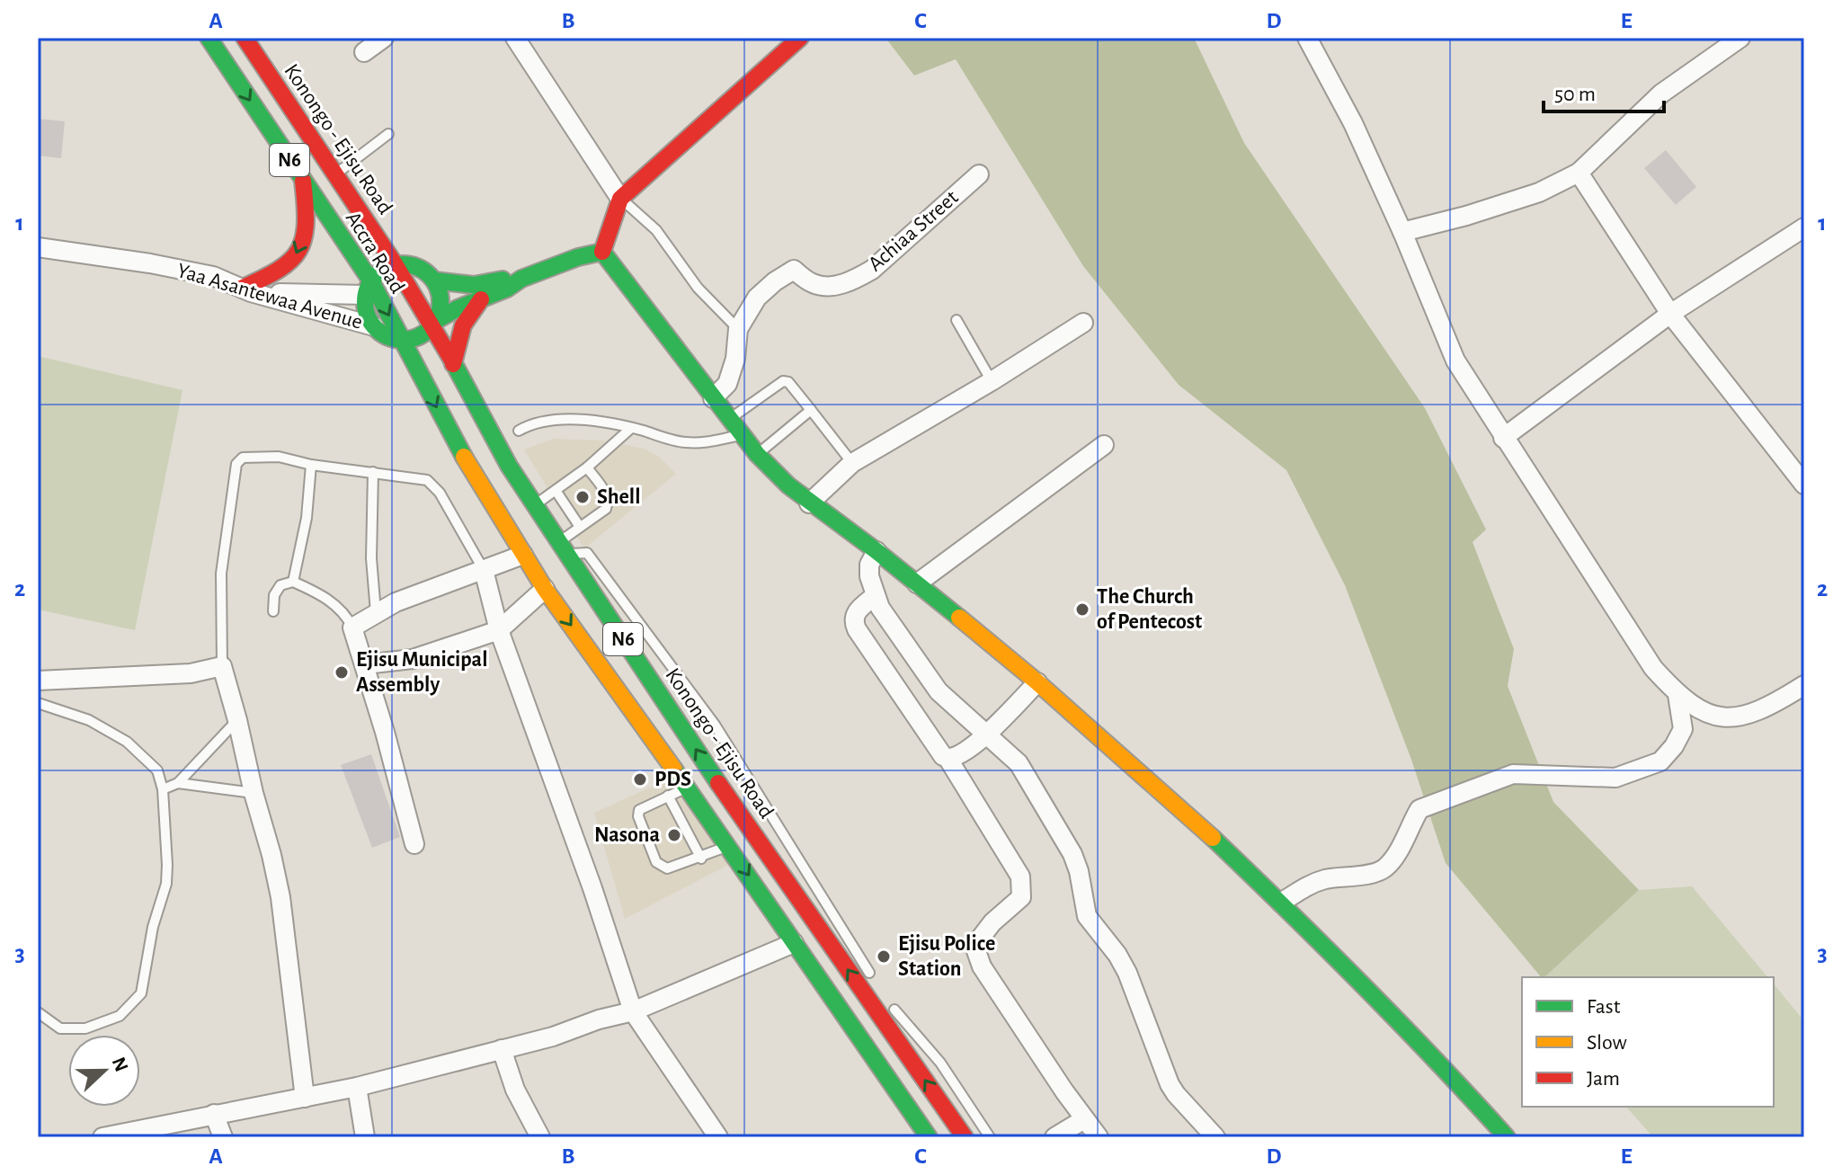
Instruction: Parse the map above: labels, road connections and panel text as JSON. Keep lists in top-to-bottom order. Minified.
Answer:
{"streets":{"main road":["Konongo - Ejisu Road","N6","Accra Road"],"street":["Achiaa Street","Yaa Asantewaa Avenue"]},"crossings":[["N6","Accra Road"]],"one_way":["Accra Road"],"places":["Shell","The Church of Pentecost","Ejisu Municipal Assembly","PDS","Nasona","Ejisu Police Station"],"legend":["Fast","Slow","Jam"],"scale_bar":"50 m","north":"right","grid":{"columns":["A","B","C","D","E"],"rows":["1","2","3"]}}
